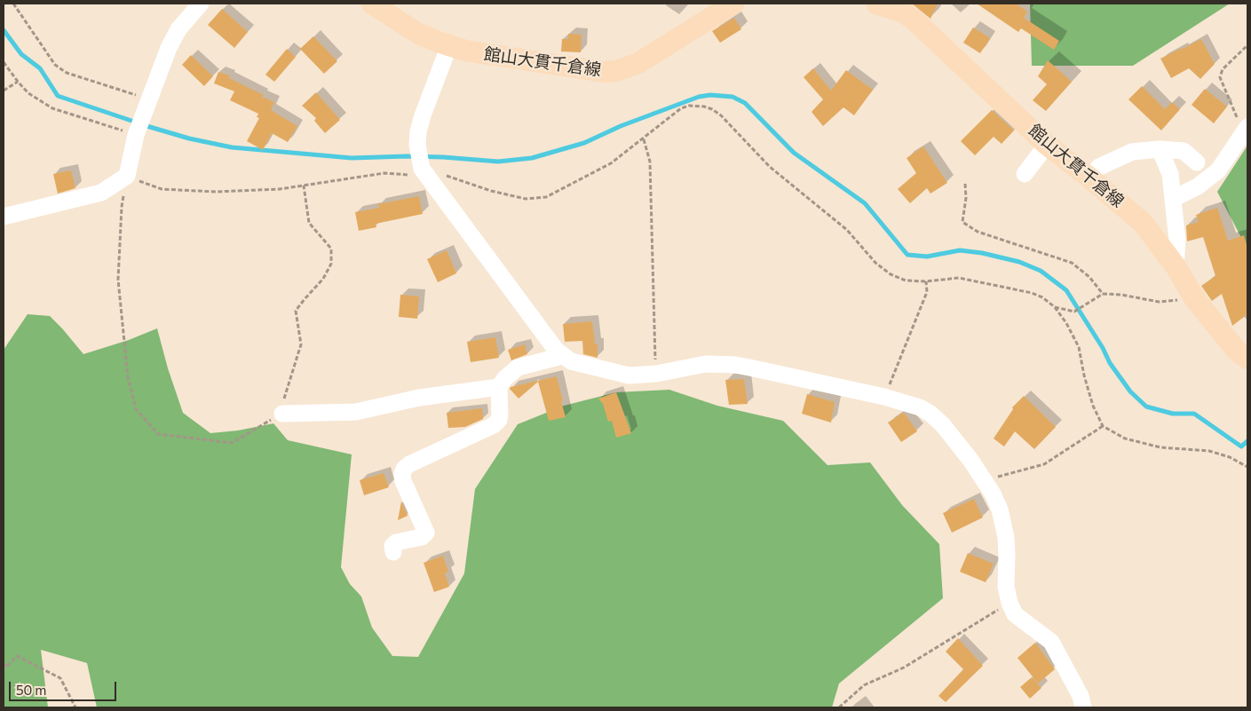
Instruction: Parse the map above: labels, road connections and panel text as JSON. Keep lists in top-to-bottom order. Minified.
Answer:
{"streets":{"main road":["館山大貫千倉線"]},"scale_bar":"50 m"}
